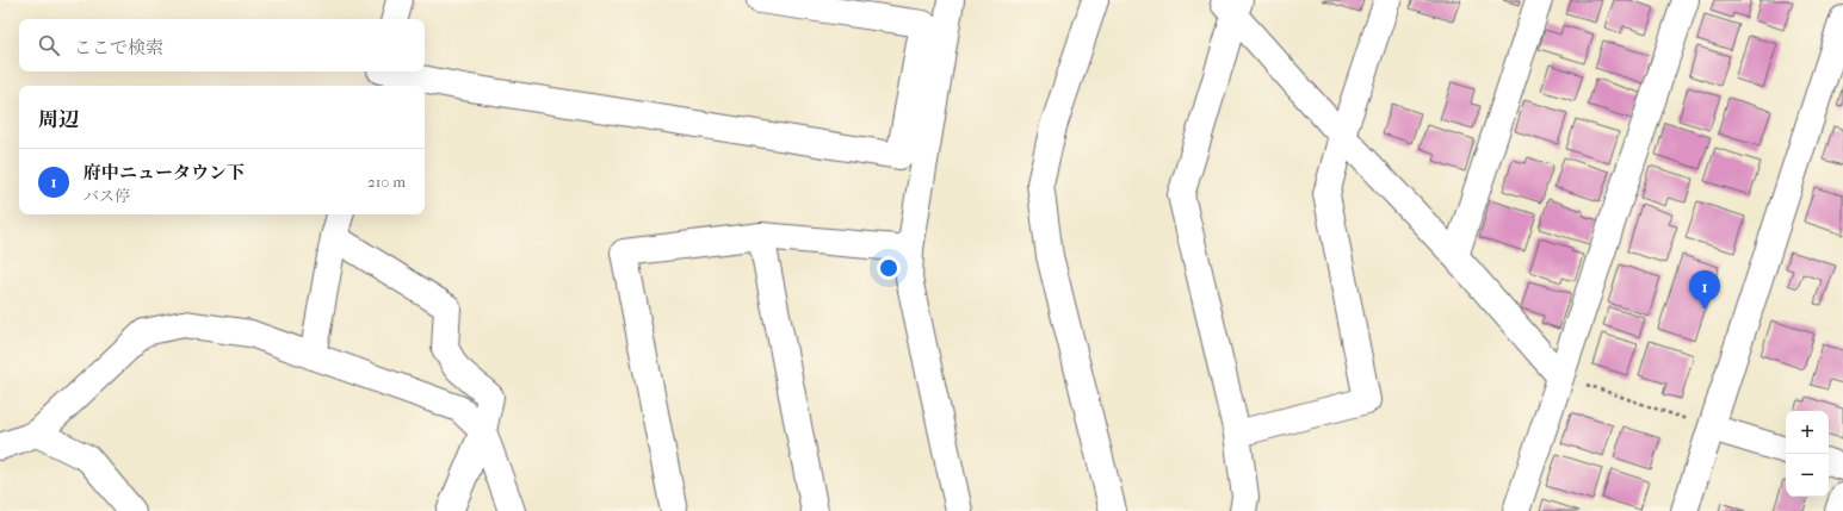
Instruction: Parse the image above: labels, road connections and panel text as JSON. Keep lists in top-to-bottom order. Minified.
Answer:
{"page":{"search":"ここで検索","heading":"周辺","list":[{"mark":"1","name":"府中ニュータウン下","note":"バス停","value":"210 m"}],"pins":"1","map_buttons":["+","−"]}}
